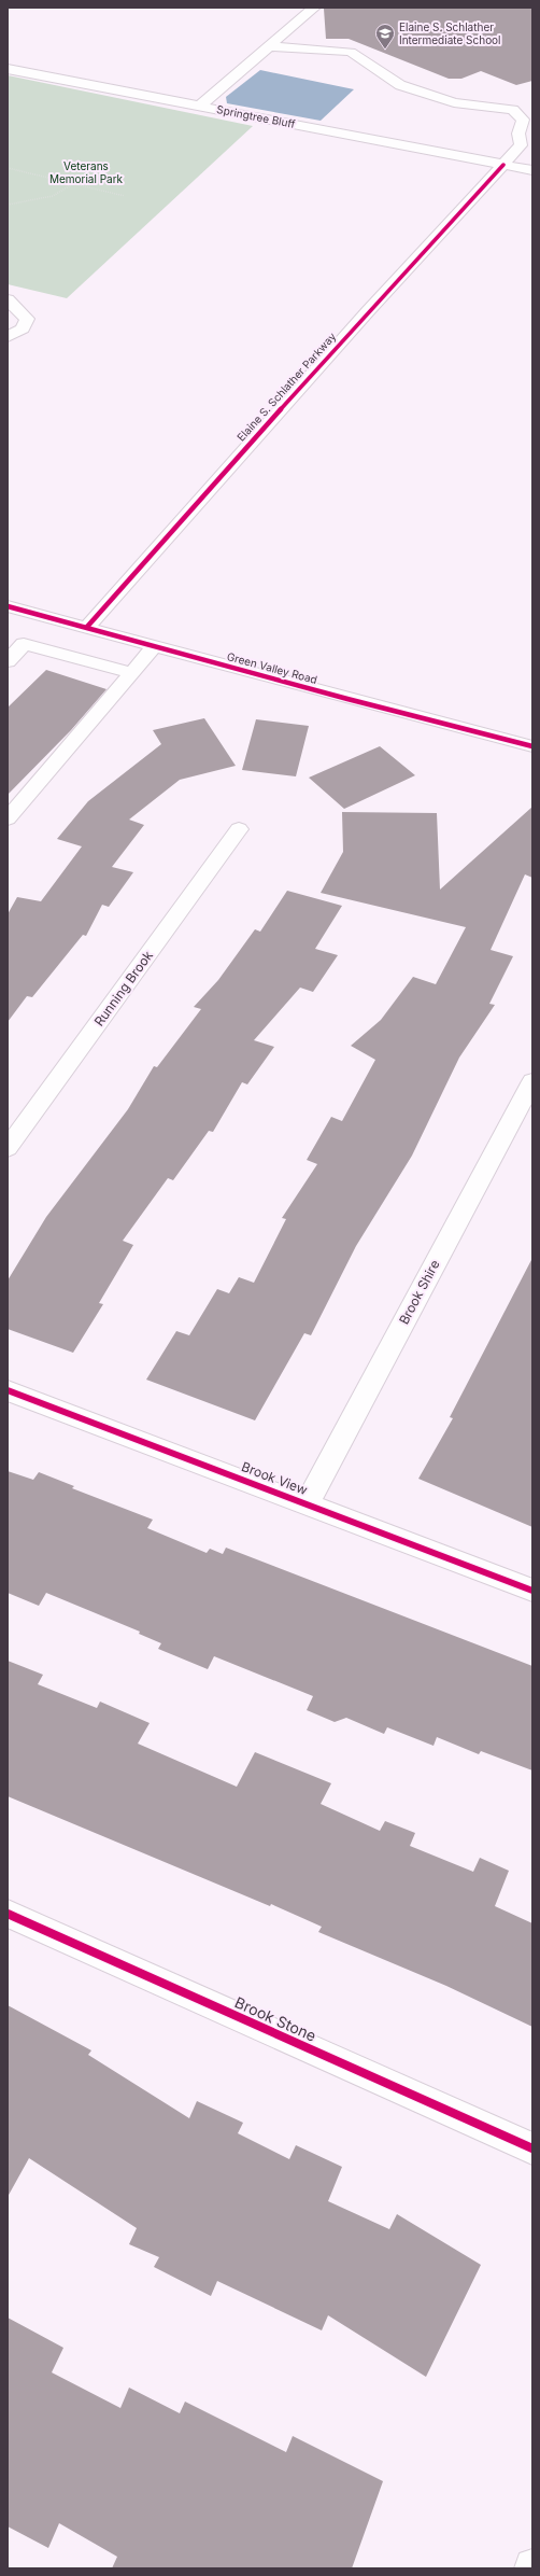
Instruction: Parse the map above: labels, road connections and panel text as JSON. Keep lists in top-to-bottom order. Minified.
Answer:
{"streets":{"street":["Springtree Bluff","Elaine S. Schlather Parkway","Green Valley Road","Running Brook","Brook Shire","Brook View","Brook Stone"]},"crossings":[["Springtree Bluff","Elaine S. Schlather Parkway"],["Elaine S. Schlather Parkway","Green Valley Road"],["Brook Shire","Brook View"]],"parks":["Veterans Memorial Park"],"places":{"school or university":["Elaine S. Schlather Intermediate School"]}}
